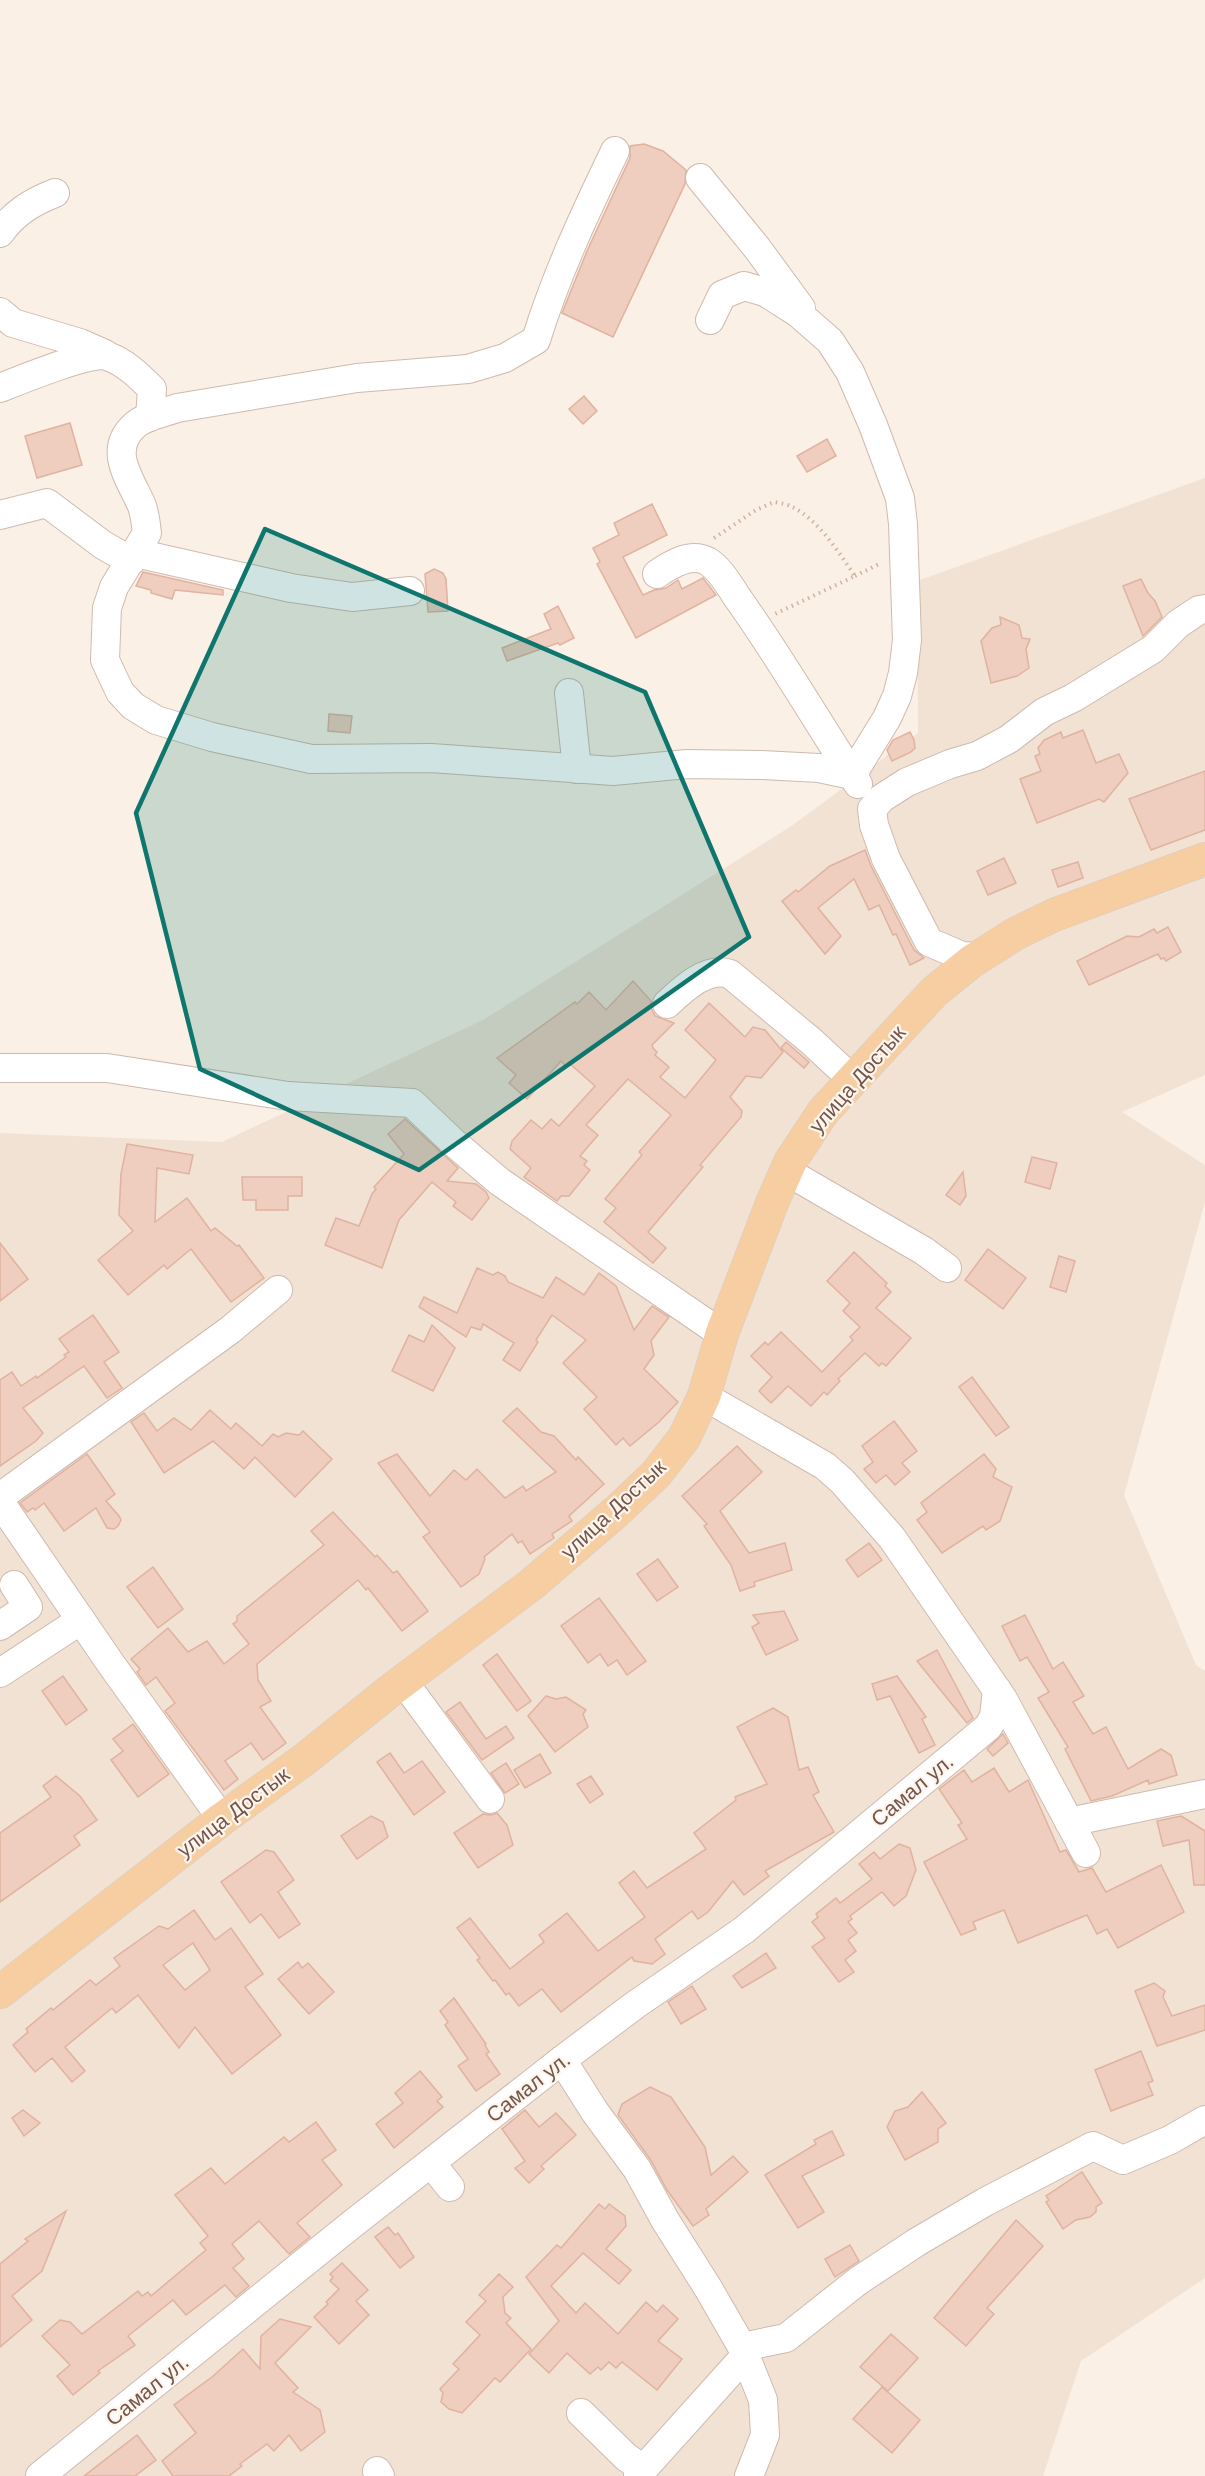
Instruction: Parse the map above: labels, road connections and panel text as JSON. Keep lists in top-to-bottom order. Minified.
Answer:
{"streets":{"main road":["улица Достык"],"street":["Самал ул."]}}
